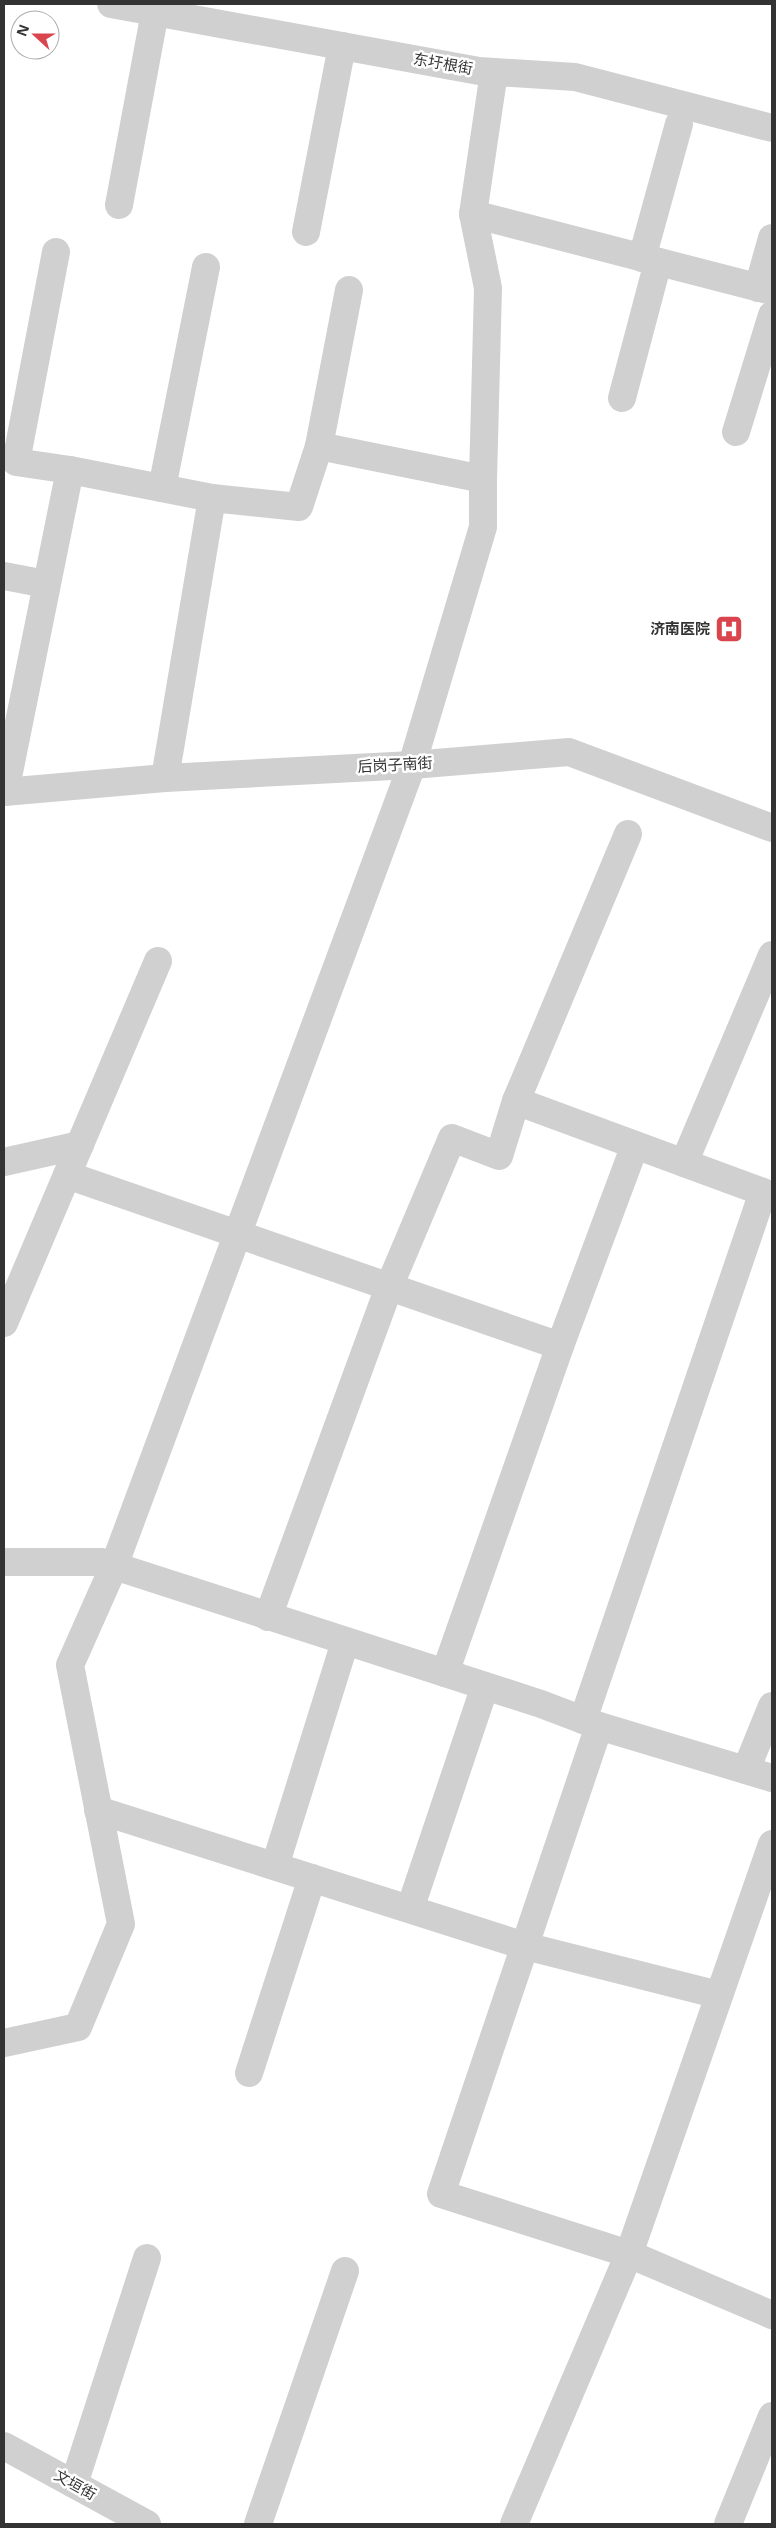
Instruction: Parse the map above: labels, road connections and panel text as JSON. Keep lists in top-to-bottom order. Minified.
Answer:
{"streets":{"street":["东圩根街","后岗子南街","文垣街"]},"places":{"hospital":["济南医院"]},"north":"left"}
